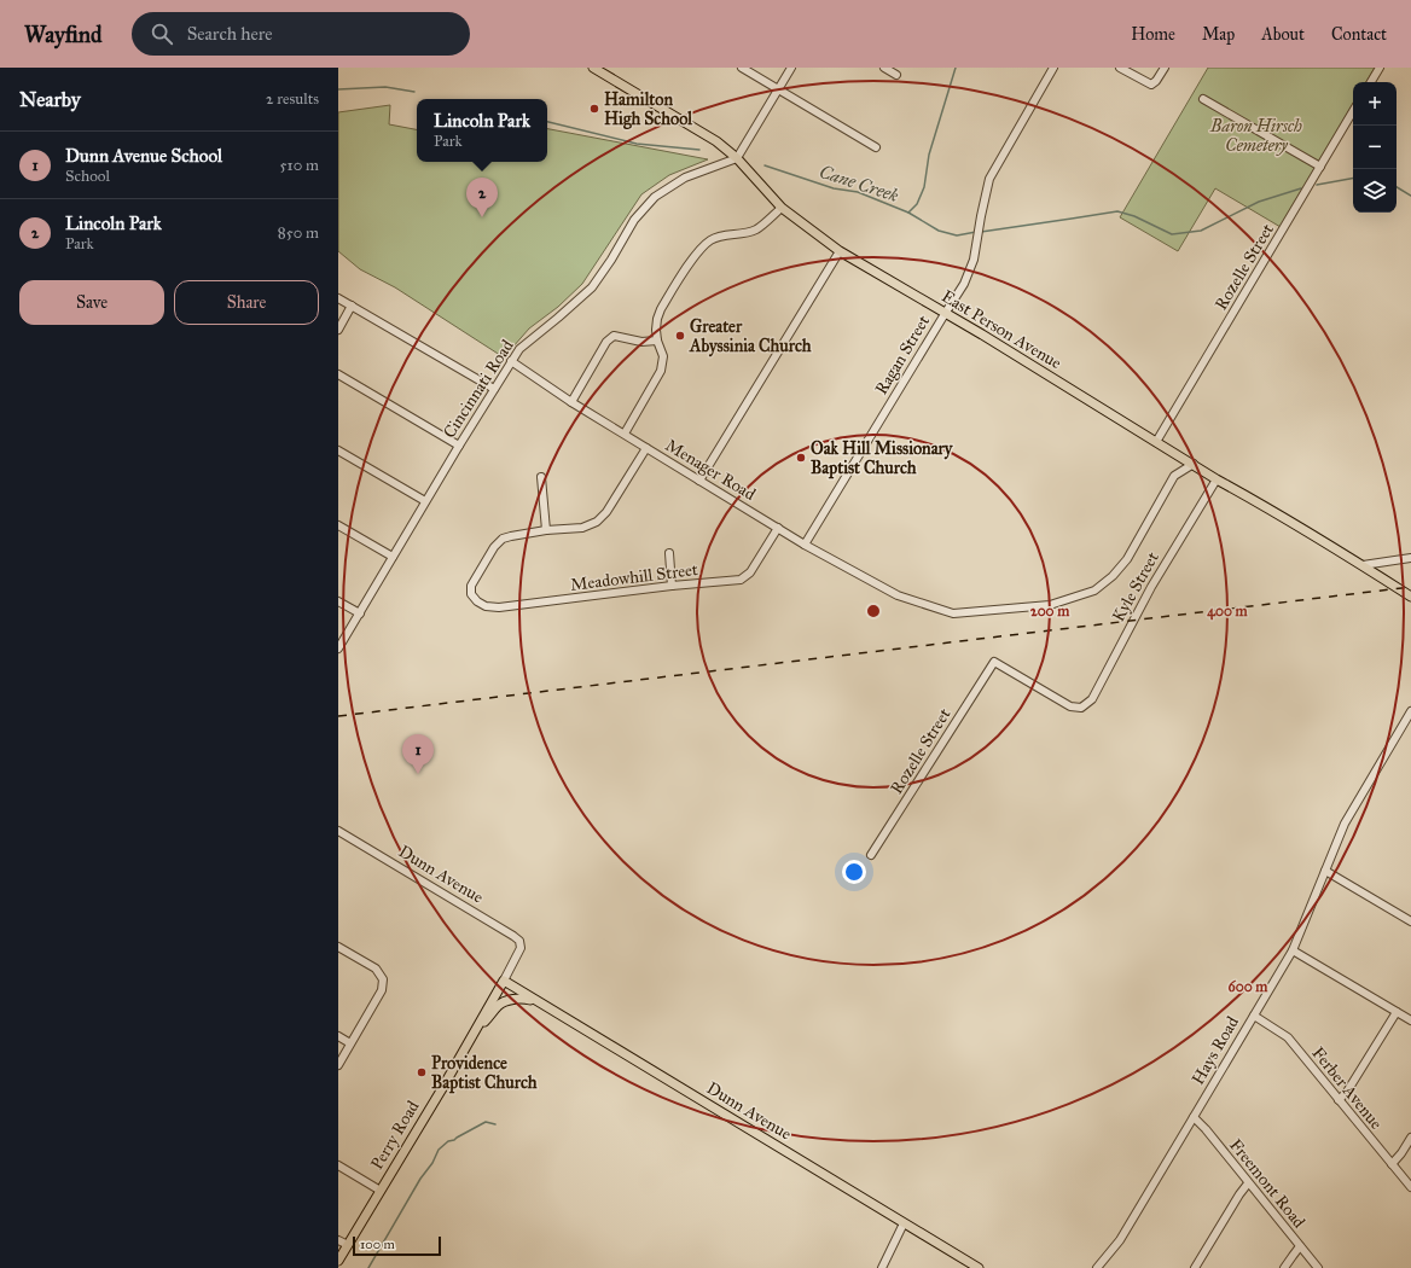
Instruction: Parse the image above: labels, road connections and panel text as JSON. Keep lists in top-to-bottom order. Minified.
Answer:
{"streets":{"main road":["East Person Avenue","Dunn Avenue","Perry Road"],"street":["Rozelle Street","Ragan Street","Cincinnati Road","Menager Road","Meadowhill Street","Kyle Street","Hays Road","Ferber Avenue","Freemont Road"]},"crossings":[["Rozelle Street","East Person Avenue"],["Rozelle Street","Kyle Street"],["East Person Avenue","Ragan Street"],["East Person Avenue","Cincinnati Road"],["East Person Avenue","Menager Road"],["East Person Avenue","Kyle Street"],["Ragan Street","Menager Road"],["Cincinnati Road","Menager Road"],["Menager Road","Meadowhill Street"],["Dunn Avenue","Perry Road"],["Hays Road","Ferber Avenue"],["Hays Road","Freemont Road"]],"water":["Cane Creek"],"parks":["Baron Hirsch Cemetery"],"places":["Hamilton High School","Greater Abyssinia Church","Oak Hill Missionary Baptist Church","Providence Baptist Church"],"scale_bar":"100 m","page":{"header":"Wayfind","search":"Search here","nav":["Home","Map","About","Contact"],"heading":["Nearby","2 results"],"map_buttons":["+","−"],"popup":["Lincoln Park","Park"],"list":[{"mark":"1","name":"Dunn Avenue School","note":"School","value":"510 m"},{"mark":"2","name":"Lincoln Park","note":"Park","value":"850 m"}],"pins":["2","1"],"buttons":["Save","Share"],"scale":"100 m"},"rings":["200 m","400 m","600 m"]}
